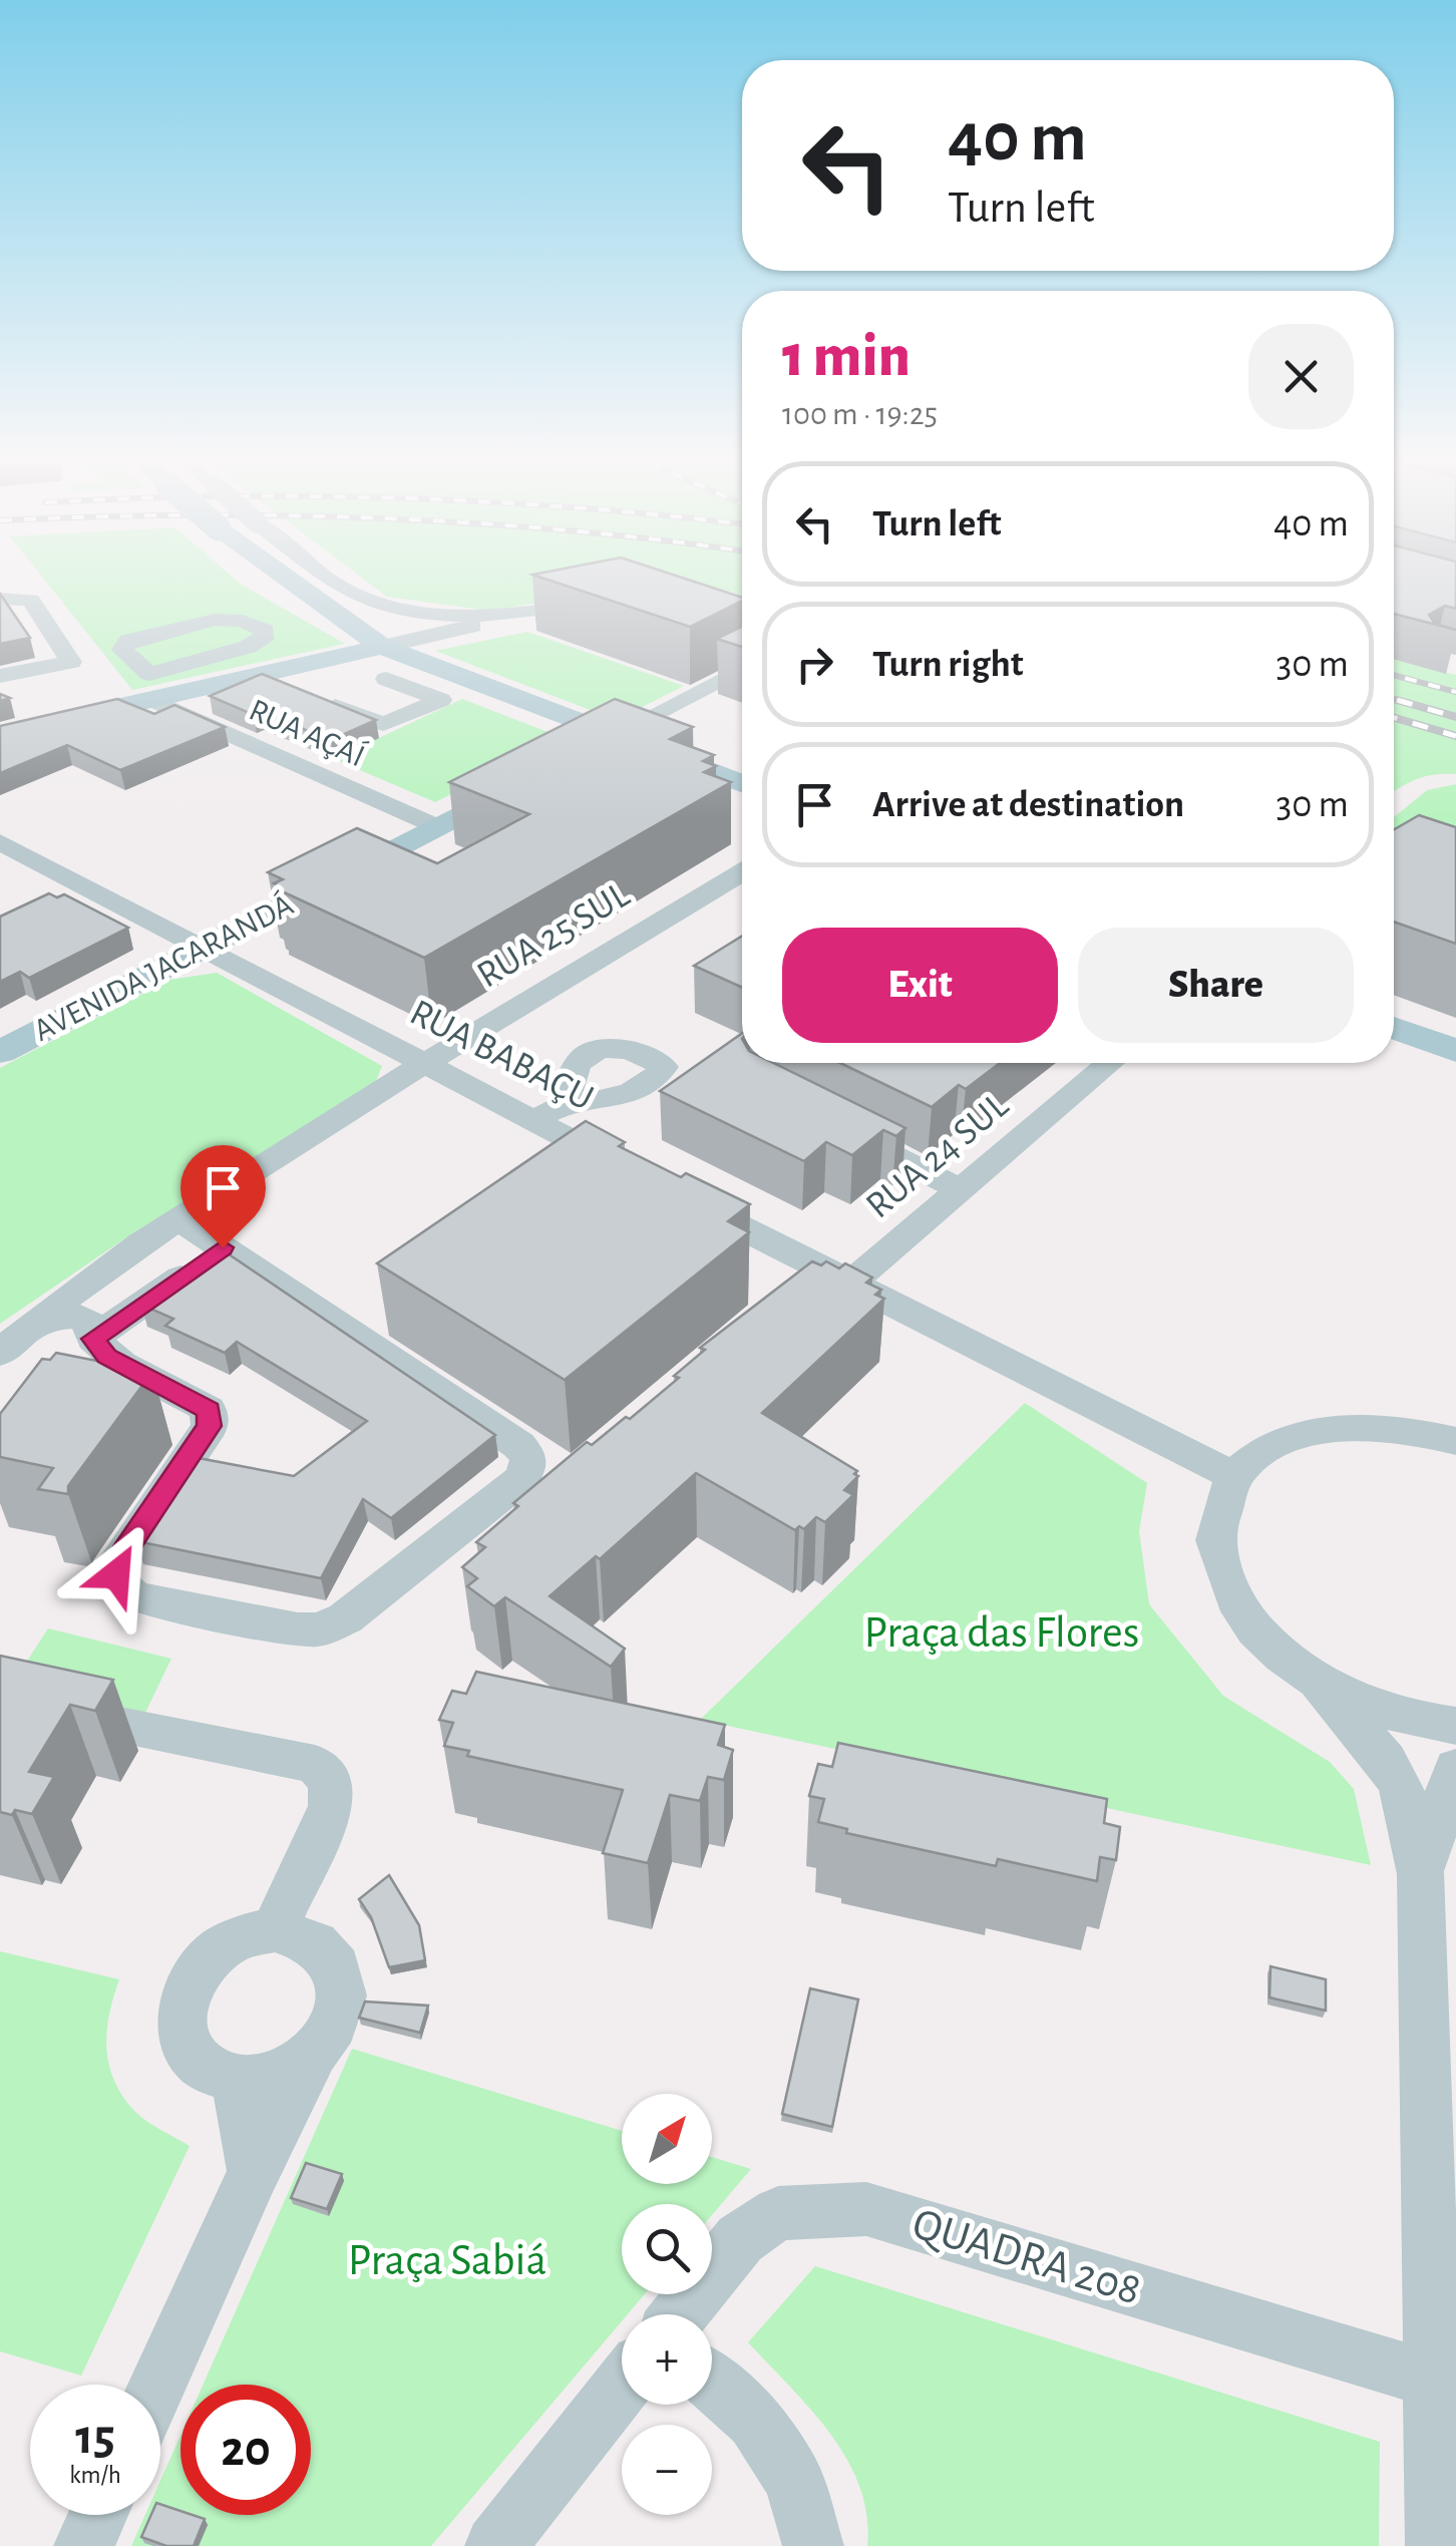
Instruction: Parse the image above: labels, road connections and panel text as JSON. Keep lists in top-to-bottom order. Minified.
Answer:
{"streets":{"main road":["AVENIDA JACARANDÁ"],"street":["RUA AÇAÍ","RUA 25 SUL","RUA BABAÇU","RUA 24 SUL","QUADRA 208"]},"crossings":[["RUA AÇAÍ","AVENIDA JACARANDÁ"],["RUA 25 SUL","RUA BABAÇU"],["AVENIDA JACARANDÁ","RUA BABAÇU"]],"parks":["Praça das Flores","Praça Sabiá"],"north":"top right","page":{"turn":["40 m","Turn left"],"heading":["1 min","100 m · 19:25"],"list":[{"name":"Turn left","value":"40 m"},{"name":"Turn right","value":"30 m"},{"name":"Arrive at destination","value":"30 m"}],"buttons":["Exit","Share"],"map_buttons":["+","−"],"speed":"15 km/h","limit":"20"}}
